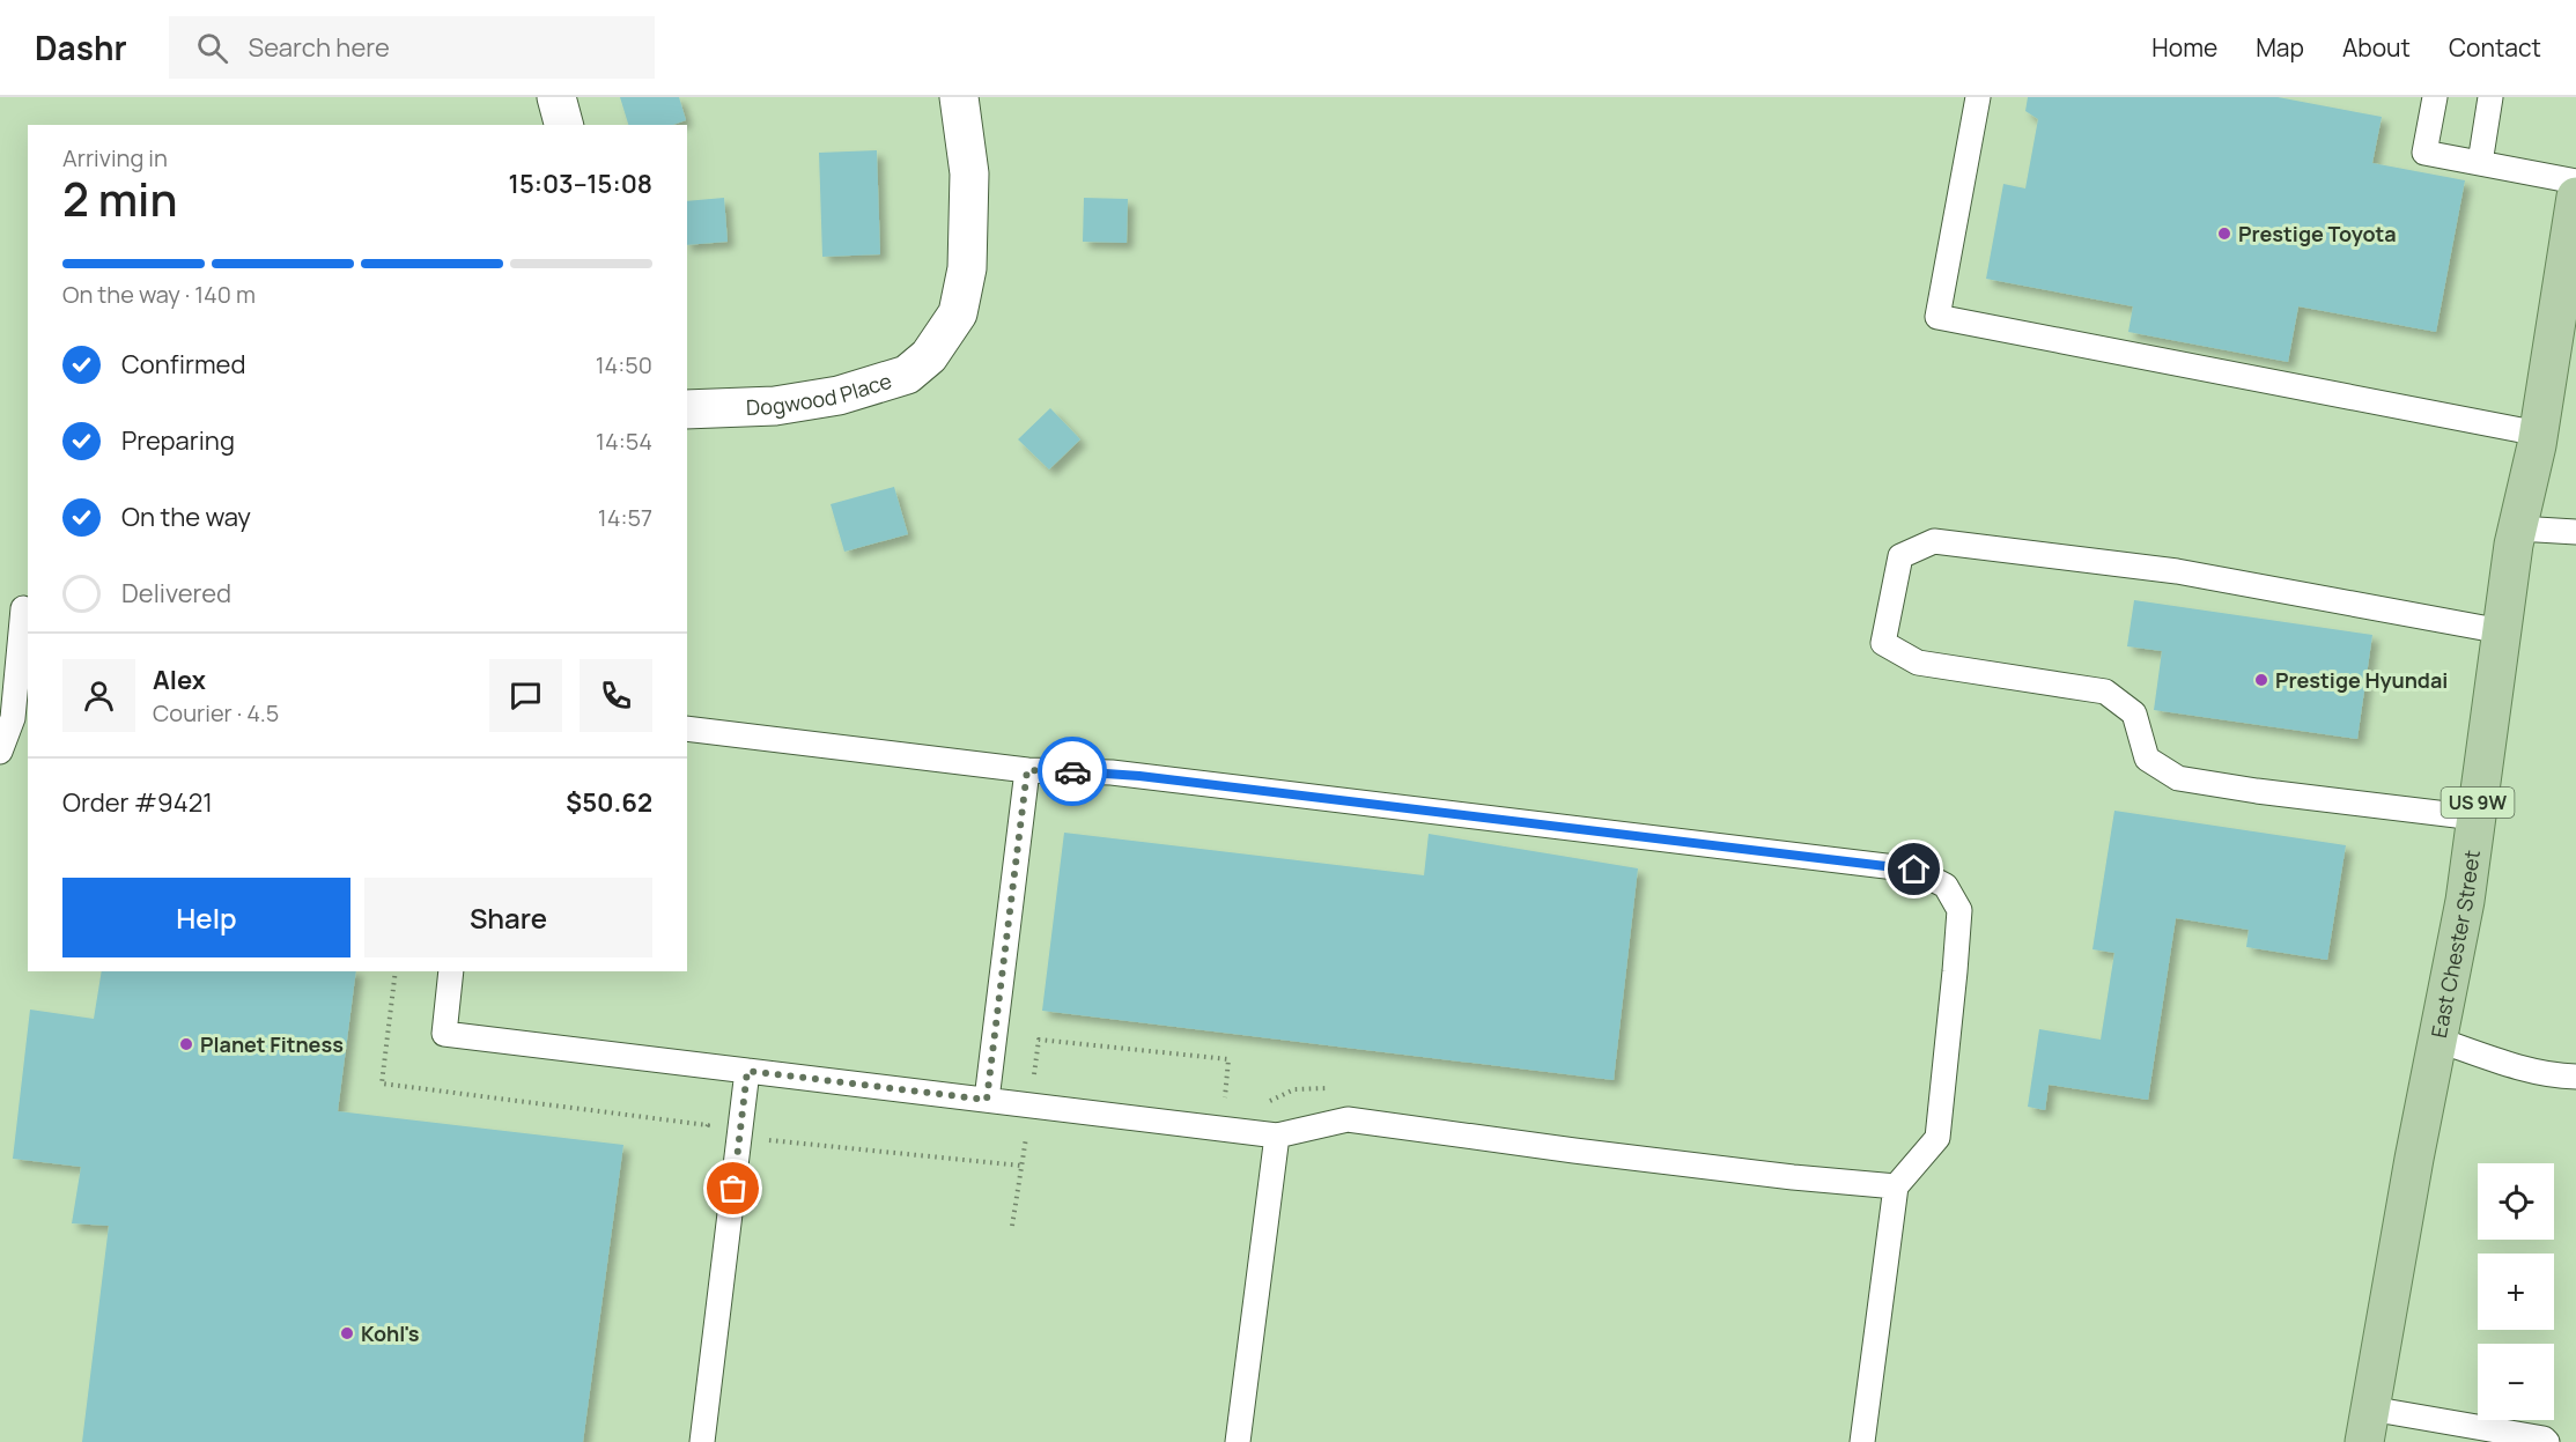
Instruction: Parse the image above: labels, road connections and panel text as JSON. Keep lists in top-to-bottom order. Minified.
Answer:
{"streets":{"main road":["US 9W","East Chester Street"],"street":["Dogwood Place"]},"places":["Prestige Toyota","Prestige Hyundai","Planet Fitness","Kohl's"],"page":{"header":"Dashr","search":"Search here","nav":["Home","Map","About","Contact"],"heading":["2 min","Arriving in","15:03–15:08"],"panel":["Alex","Courier · 4.5","Order #9421","$50.62"],"bar":"On the way · 140 m","list":[["Confirmed","14:50"],["Preparing","14:54"],["On the way","14:57"],"Delivered"],"buttons":["Help","Share"],"map_buttons":["+","−"]}}
